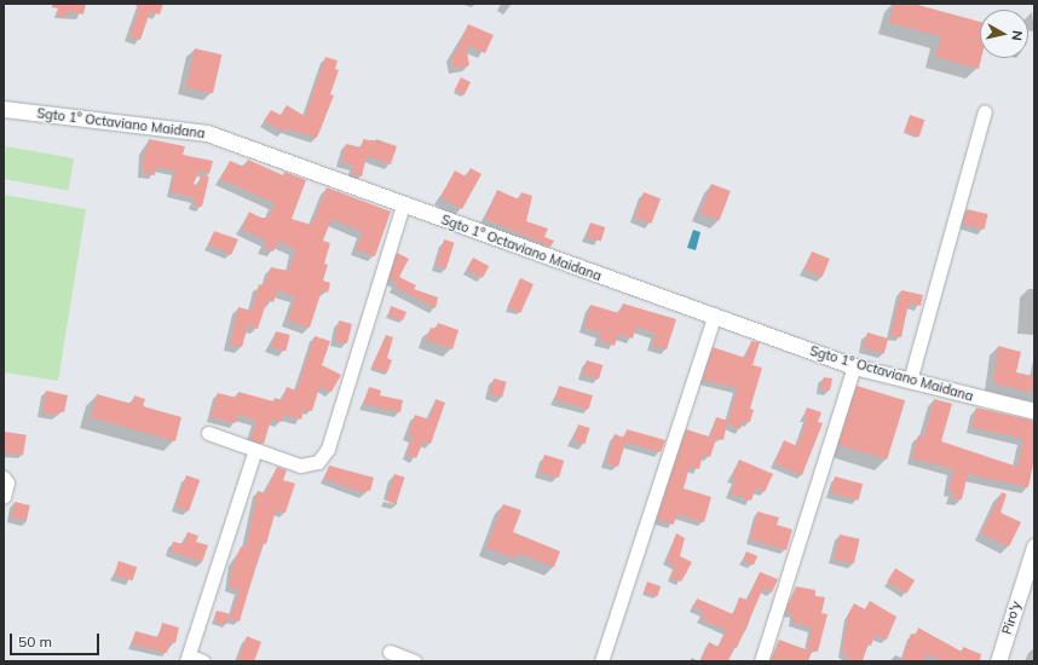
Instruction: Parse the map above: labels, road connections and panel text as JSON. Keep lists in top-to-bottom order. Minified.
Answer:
{"streets":{"main road":["Sgto 1° Octaviano Maidana","Piro'y"]},"scale_bar":"50 m","north":"right"}
